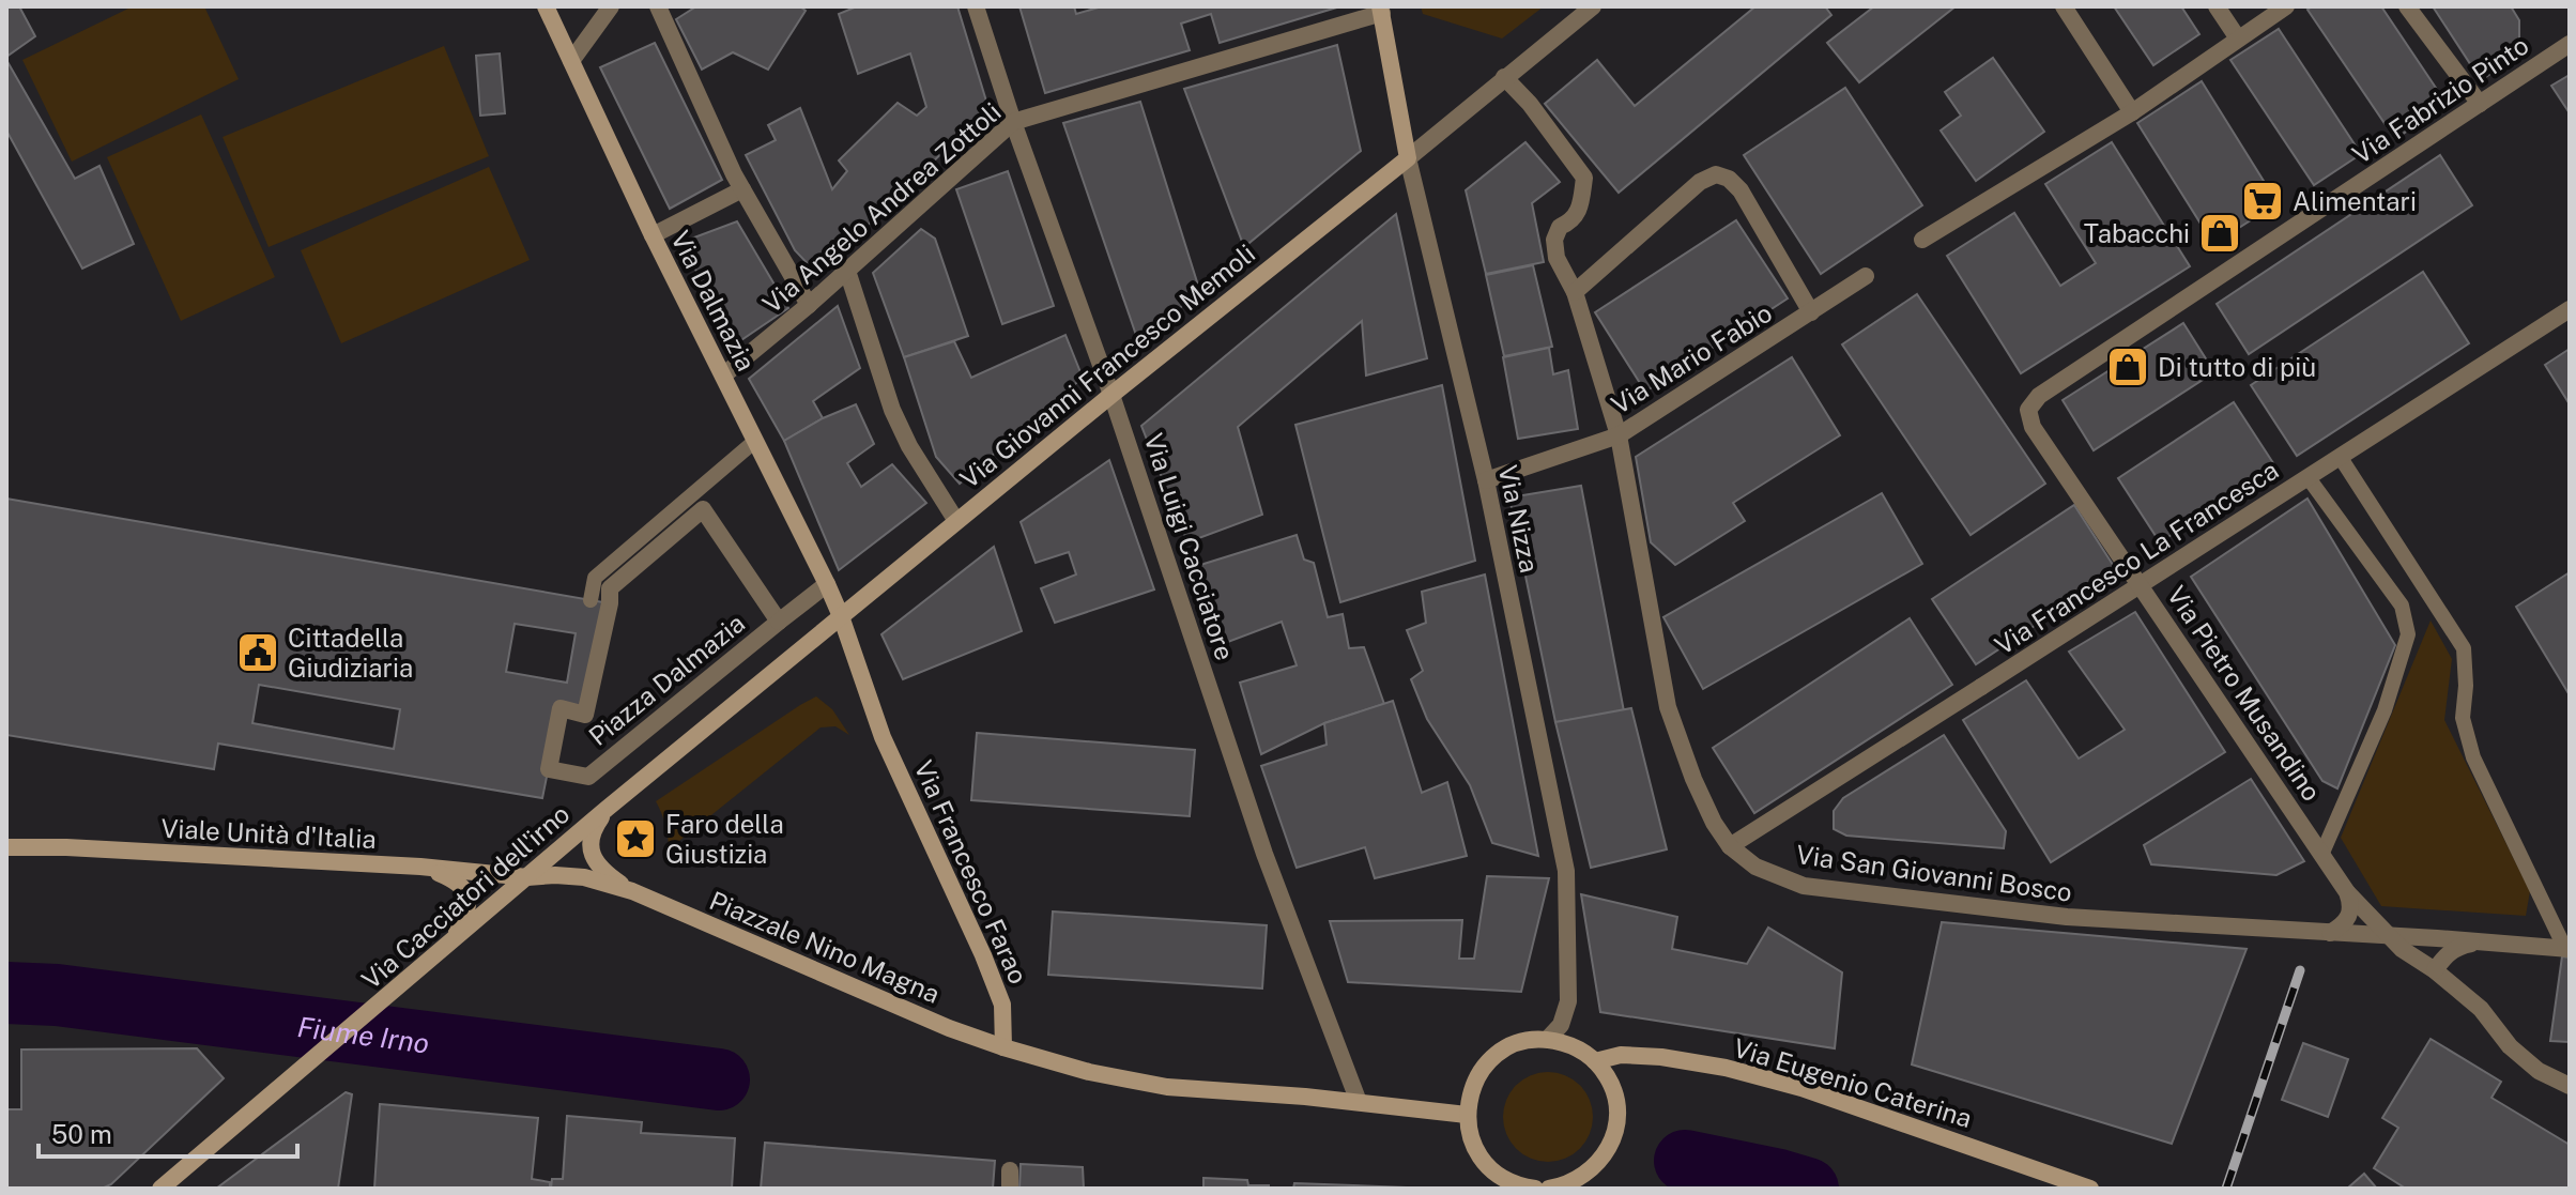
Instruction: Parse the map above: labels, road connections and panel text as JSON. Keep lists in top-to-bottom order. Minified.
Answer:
{"streets":{"main road":["Via Dalmazia","Via Giovanni Francesco Memoli","Via Nizza","Viale Unità d'Italia","Via Francesco Farao","Via Cacciatori dell'irno","Piazzale Nino Magna","Via Eugenio Caterina"],"street":["Via Fabrizio Pinto","Via Angelo Andrea Zottoli","Via Mario Fabio","Via Luigi Cacciatore","Via Francesco La Francesca","Piazza Dalmazia","Via Pietro Musandino","Via San Giovanni Bosco"]},"crossings":[["Via Fabrizio Pinto","Via Pietro Musandino"],["Via Angelo Andrea Zottoli","Via Dalmazia"],["Via Angelo Andrea Zottoli","Via Nizza"],["Via Angelo Andrea Zottoli","Via Luigi Cacciatore"],["Via Dalmazia","Via Giovanni Francesco Memoli"],["Via Dalmazia","Piazza Dalmazia"],["Via Dalmazia","Via Francesco Farao"],["Via Dalmazia","Via Cacciatori dell'irno"],["Via Mario Fabio","Via Nizza"],["Via Mario Fabio","Via San Giovanni Bosco"],["Via Giovanni Francesco Memoli","Via Nizza"],["Via Giovanni Francesco Memoli","Via Luigi Cacciatore"],["Via Giovanni Francesco Memoli","Via Francesco Farao"],["Via Giovanni Francesco Memoli","Via Cacciatori dell'irno"],["Via Francesco La Francesca","Via Pietro Musandino"],["Via Francesco La Francesca","Via San Giovanni Bosco"],["Via Pietro Musandino","Via San Giovanni Bosco"],["Viale Unità d'Italia","Via Cacciatori dell'irno"],["Viale Unità d'Italia","Piazzale Nino Magna"],["Via Francesco Farao","Via Cacciatori dell'irno"],["Via Francesco Farao","Piazzale Nino Magna"],["Via Cacciatori dell'irno","Piazzale Nino Magna"]],"water":["Fiume Irno"],"places":{"supermarket":["Alimentari"],"shop":["Tabacchi","Di tutto di più"],"public building":["Cittadella Giudiziaria"],"place":["Faro della Giustizia"]},"scale_bar":"50 m"}
